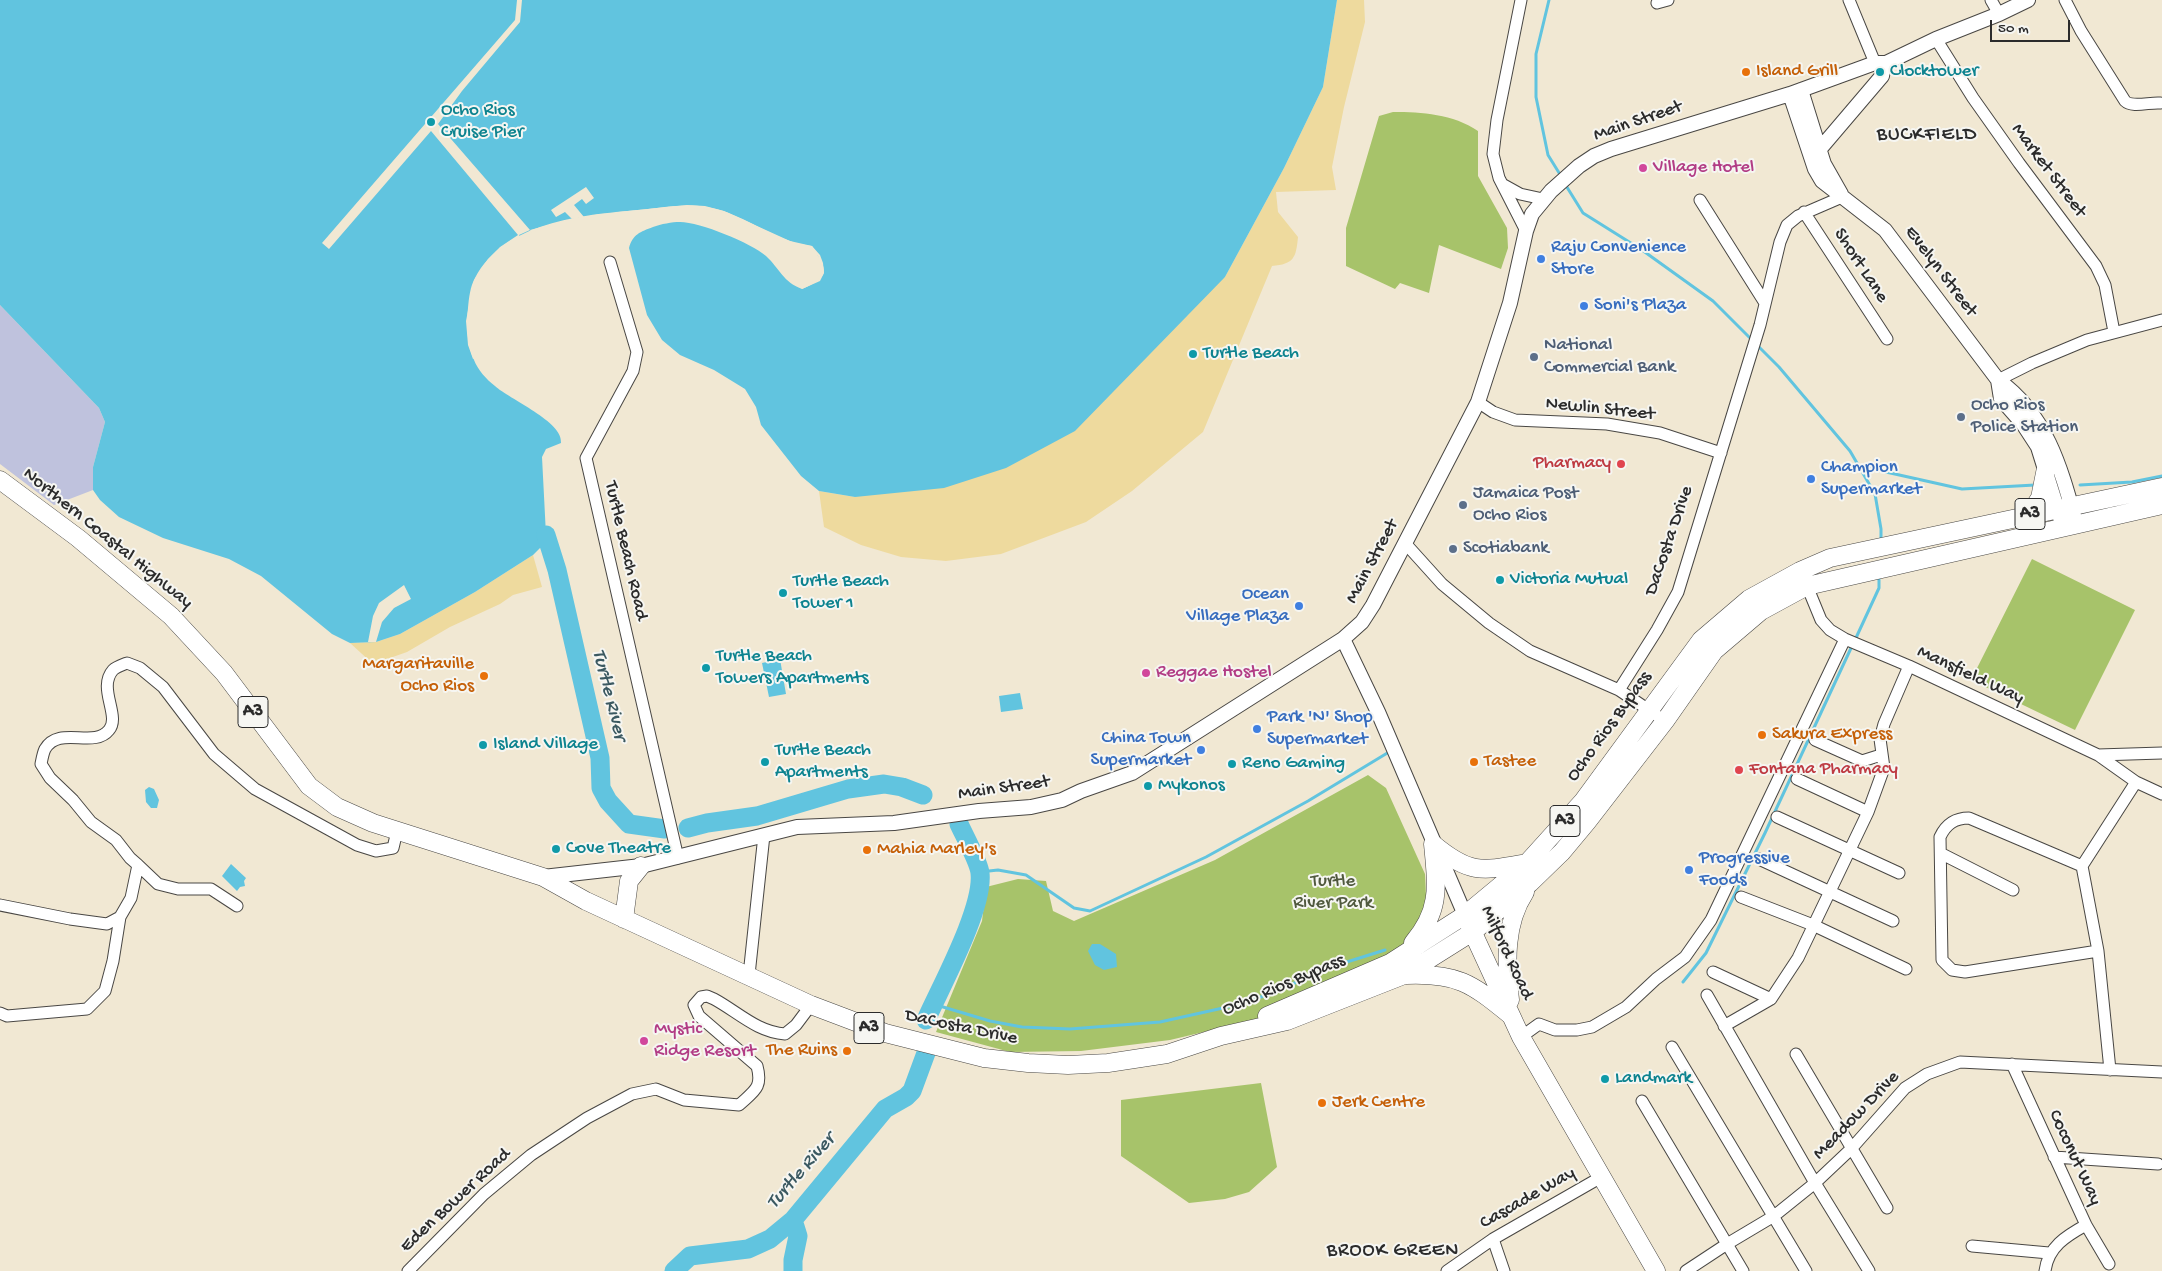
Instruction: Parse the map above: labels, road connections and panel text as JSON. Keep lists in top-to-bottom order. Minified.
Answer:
{"streets":{"main road":["A3","Northern Coastal Highway","DaCosta Drive","Ocho Rios Bypass","Milford Road"],"street":["Main Street","Market Street","Short Lane","Evelyn Street","Newlin Street","Turtle Beach Road","Mansfield Way","Meadow Drive","Coconut Way","Cascade Way","Eden Bower Road"]},"crossings":[["Main Street","Market Street"],["Main Street","Evelyn Street"],["Main Street","Newlin Street"],["Main Street","Northern Coastal Highway"],["Main Street","DaCosta Drive"],["Main Street","Turtle Beach Road"],["Main Street","Milford Road"],["Evelyn Street","Ocho Rios Bypass"],["Newlin Street","DaCosta Drive"],["Northern Coastal Highway","DaCosta Drive"],["DaCosta Drive","Ocho Rios Bypass"],["DaCosta Drive","Eden Bower Road"],["Mansfield Way","Ocho Rios Bypass"],["Ocho Rios Bypass","Milford Road"],["Milford Road","Cascade Way"],["Meadow Drive","Coconut Way"]],"districts":["BUCKFIELD","BROOK GREEN"],"water":["Turtle River"],"parks":["Turtle River Park"],"places":["Island Grill","Clocktower","Ocho Rios Cruise Pier","Village Hotel","Raju Convenience Store","Soni's Plaza","Turtle Beach","National Commercial Bank","Ocho Rios Police Station","Pharmacy","Champion Supermarket","Jamaica Post Ocho Rios","Scotiabank","Victoria Mutual","Turtle Beach Tower 1","Ocean Village Plaza","Turtle Beach Towers Apartments","Reggae Hostel","Margaritaville Ocho Rios","Park 'N' Shop Supermarket","Sakura Express","Island Village","China Town Supermarket","Turtle Beach Apartments","Tastee","Reno Gaming","Fontana Pharmacy","Mykonos","Cove Theatre","Mahia Marley's","Progressive Foods","Mystic Ridge Resort","The Ruins","Landmark","Jerk Centre"],"scale_bar":"50 m"}
